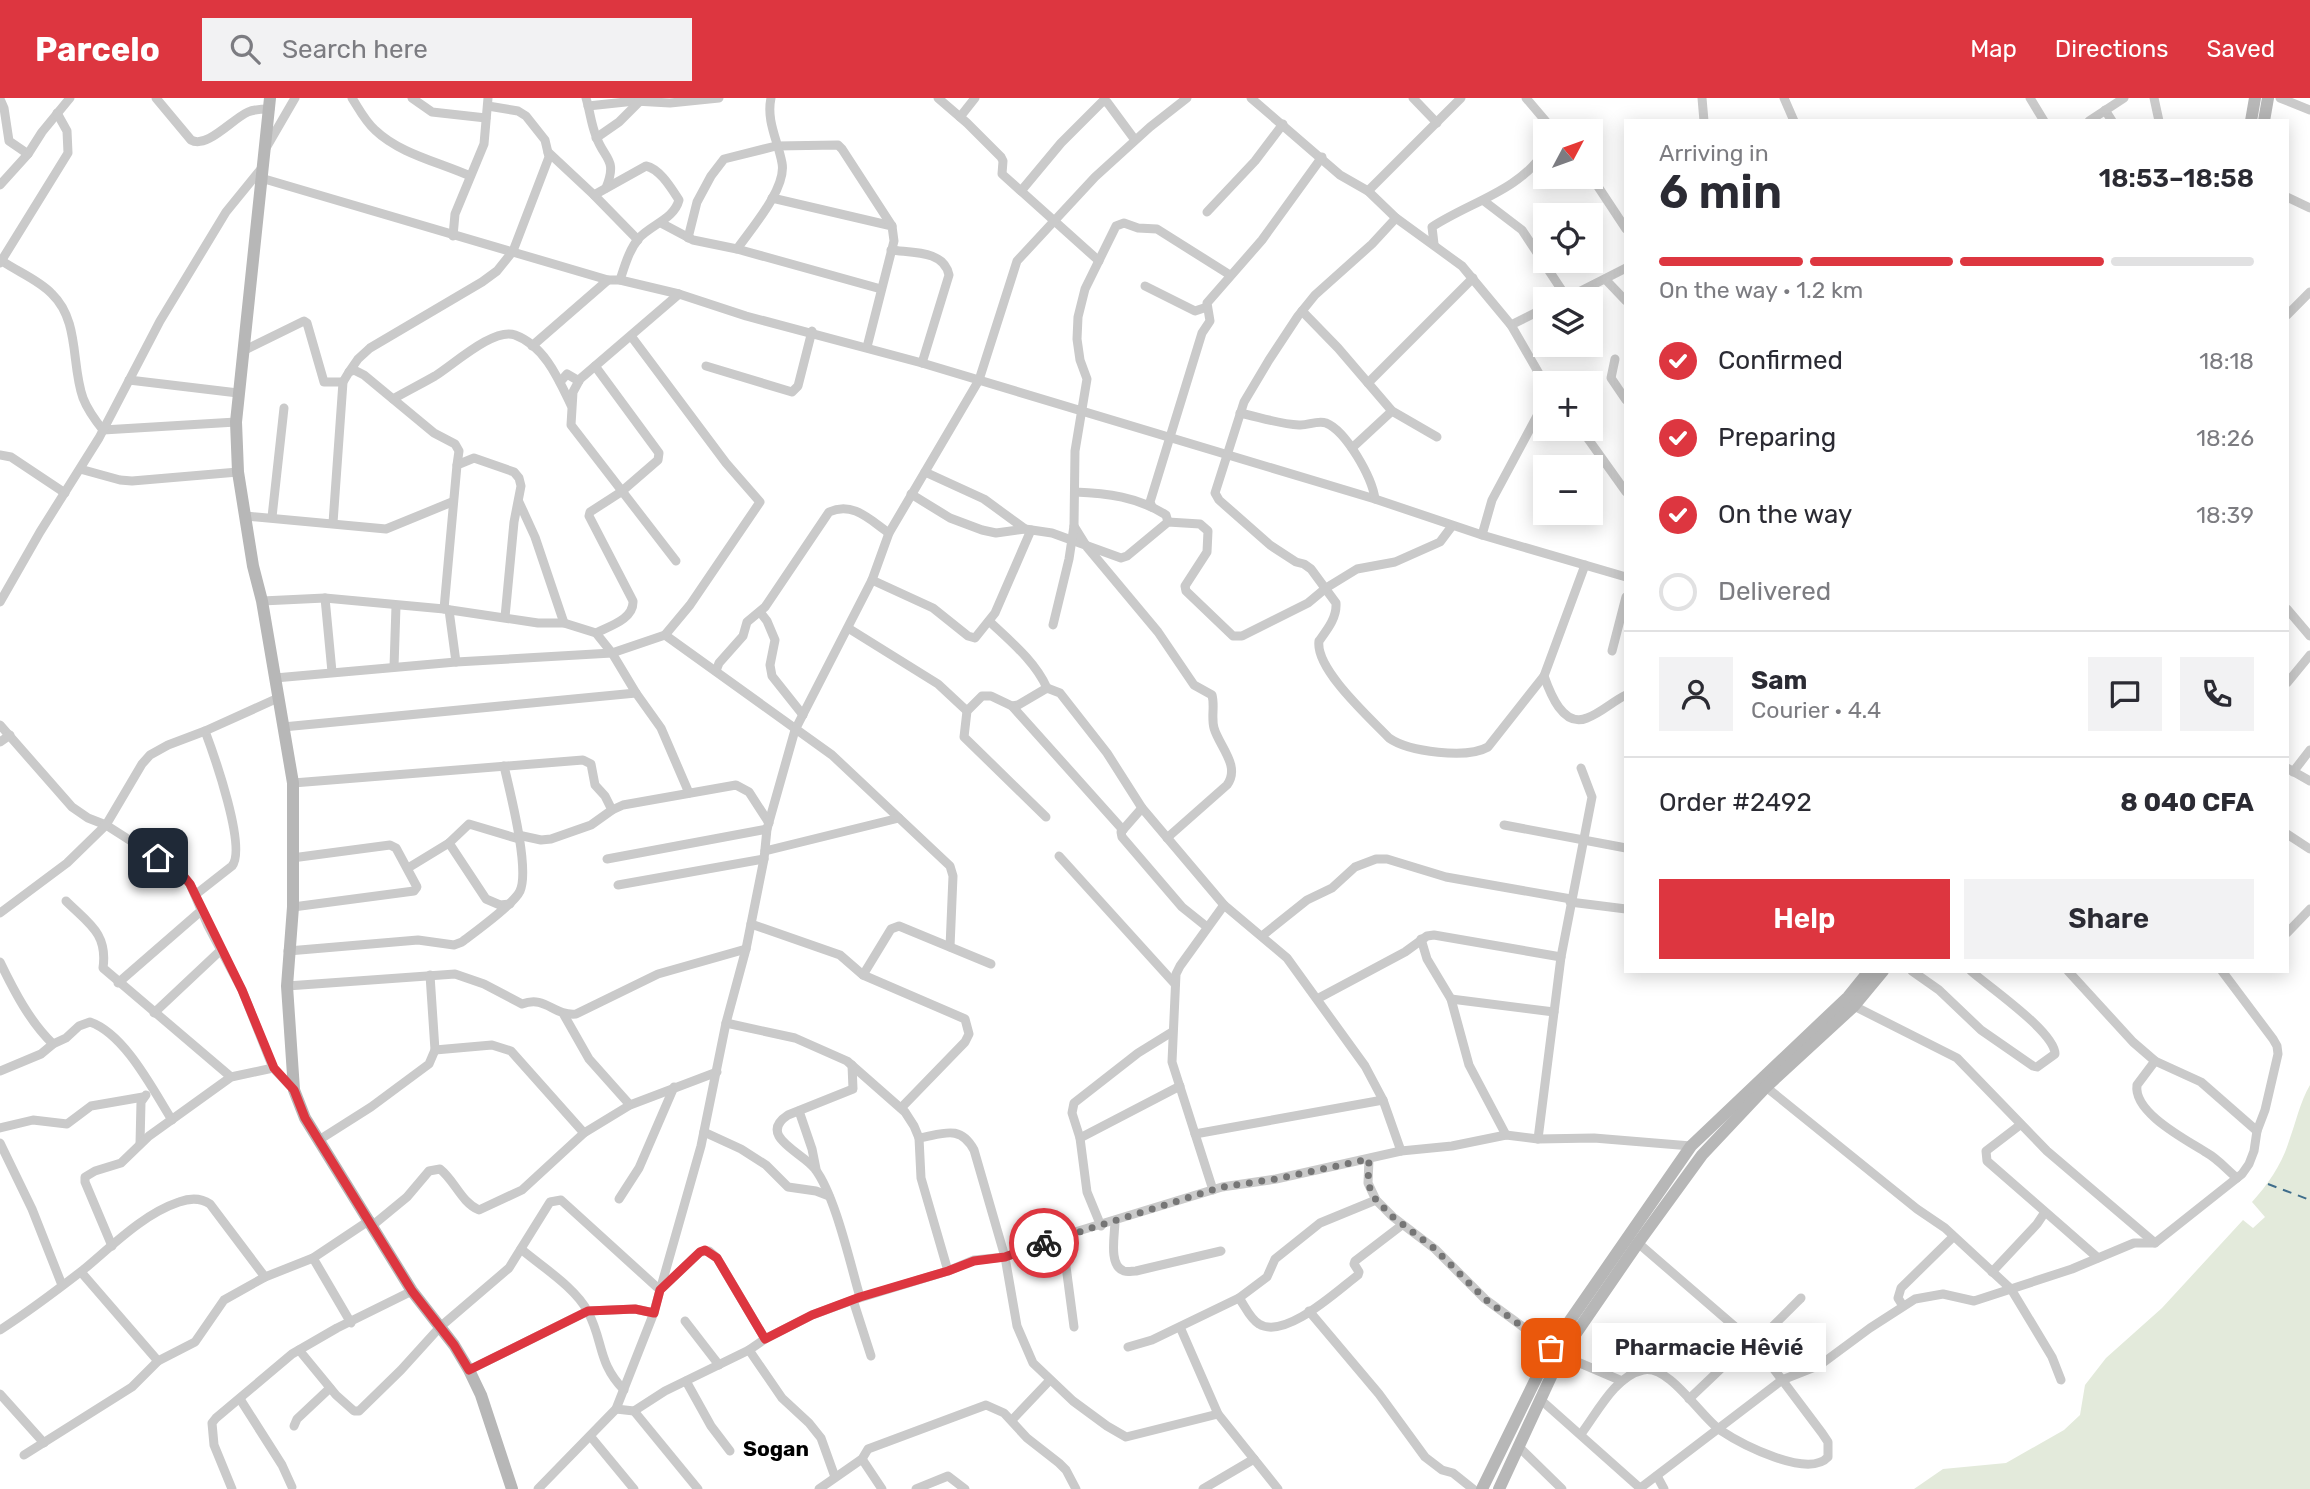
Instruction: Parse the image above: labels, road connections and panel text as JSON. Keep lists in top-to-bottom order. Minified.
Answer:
{"districts":["Sogan"],"places":["Pharmacie Hêvié"],"north":"top right","page":{"header":"Parcelo","search":"Search here","nav":["Map","Directions","Saved"],"map_buttons":["+","−"],"heading":["6 min","Arriving in","18:53–18:58"],"panel":["Sam","Courier · 4.4","Order #2492","8 040 CFA"],"bar":"On the way · 1.2 km","list":[["Confirmed","18:18"],["Preparing","18:26"],["On the way","18:39"],"Delivered"],"buttons":["Help","Share"],"bubble":"Pharmacie Hêvié"}}
